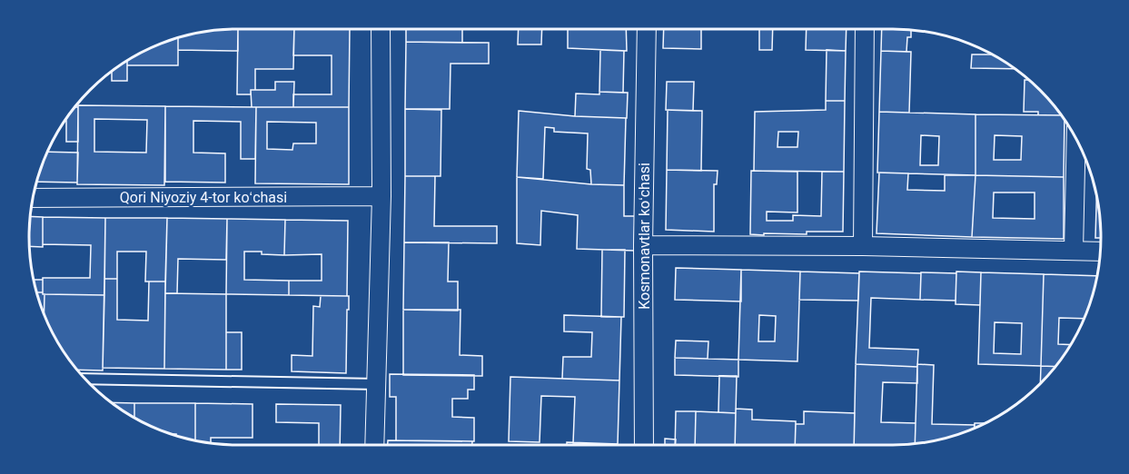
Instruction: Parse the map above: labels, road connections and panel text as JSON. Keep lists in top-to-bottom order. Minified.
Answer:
{"streets":{"street":["Qori Niyoziy 4-tor koʻchasi","Kosmonavtlar koʻchasi"]}}
